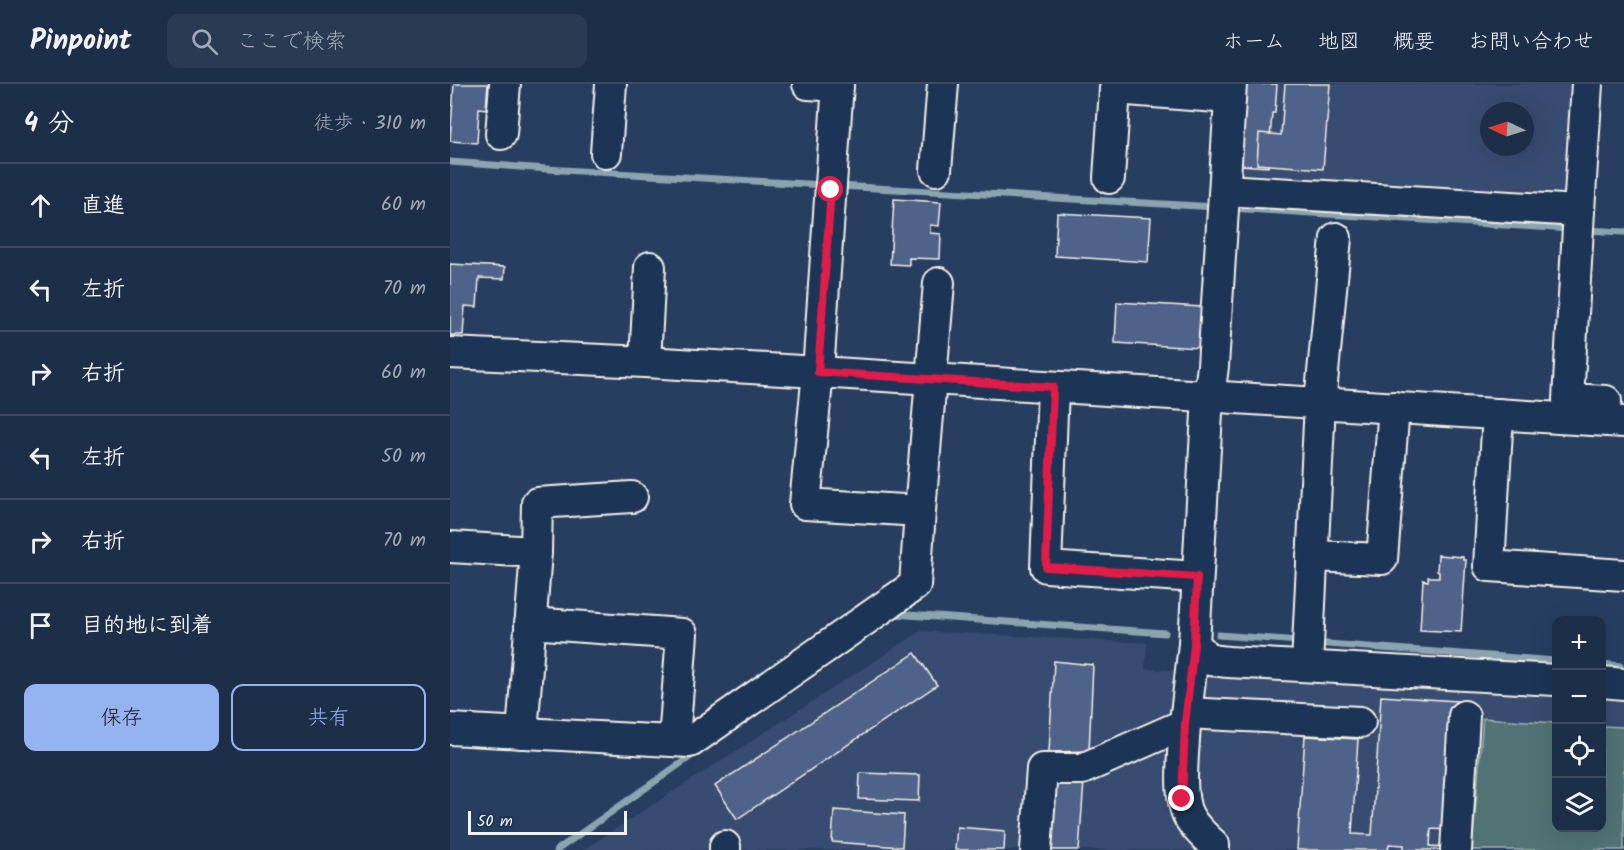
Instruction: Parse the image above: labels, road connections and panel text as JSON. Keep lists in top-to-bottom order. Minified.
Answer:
{"scale_bar":"50 m","north":"left","page":{"header":"Pinpoint","search":"ここで検索","nav":["ホーム","地図","概要","お問い合わせ"],"heading":["4 分","徒歩 · 310 m"],"list":[["直進","60 m"],["左折","70 m"],["右折","60 m"],["左折","50 m"],["右折","70 m"],"目的地に到着"],"map_buttons":["+","−"],"buttons":["保存","共有"],"scale":"50 m"}}
